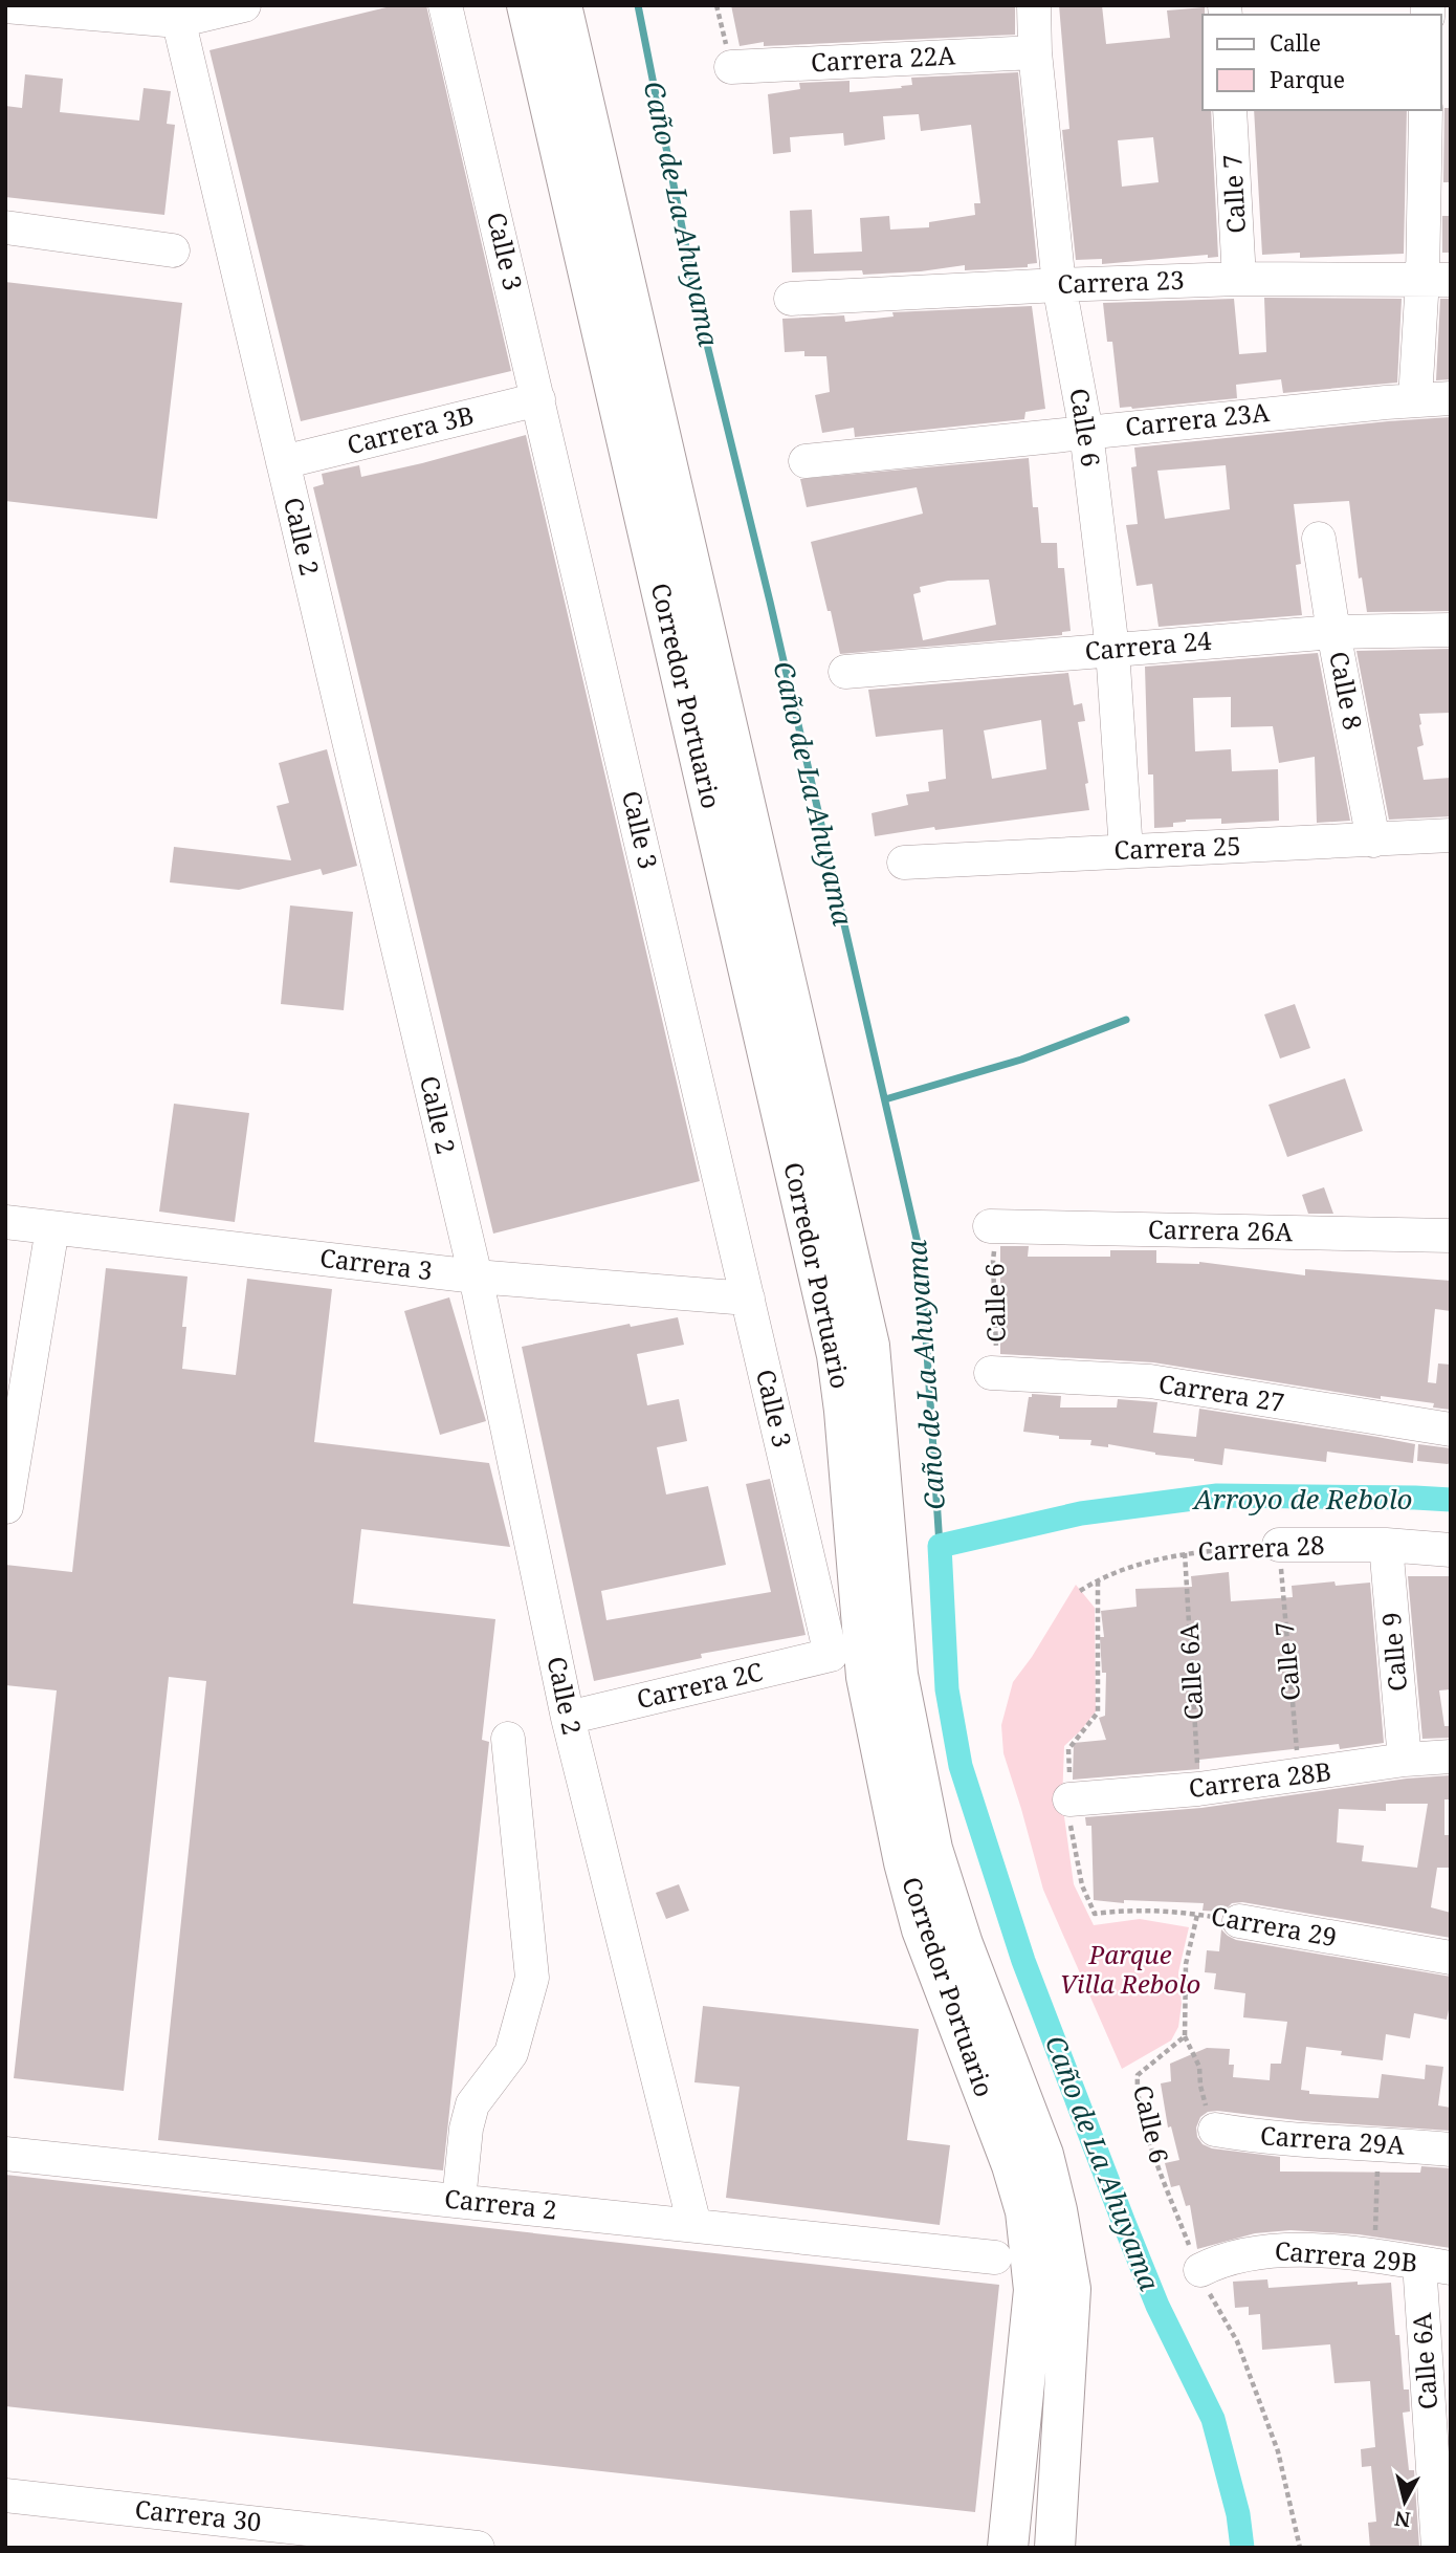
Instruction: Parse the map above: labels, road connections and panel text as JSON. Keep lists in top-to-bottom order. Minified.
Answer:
{"streets":{"main road":["Corredor Portuario"],"street":["Carrera 22A","Calle 7","Calle 3","Carrera 23","Carrera 23A","Calle 6","Carrera 3B","Calle 2","Carrera 24","Calle 8","Carrera 25","Carrera 26A","Carrera 3","Carrera 27","Carrera 28","Calle 9","Calle 6A","Carrera 2C","Carrera 28B","Carrera 29","Carrera 29A","Carrera 2","Carrera 29B","Carrera 30"]},"crossings":[["Carrera 22A","Calle 6"],["Calle 7","Carrera 23"],["Calle 7","Carrera 28"],["Calle 7","Carrera 28B"],["Calle 3","Carrera 3B"],["Calle 3","Corredor Portuario"],["Calle 3","Carrera 3"],["Calle 3","Carrera 2C"],["Carrera 23","Calle 6"],["Carrera 23A","Calle 6"],["Calle 6","Carrera 24"],["Calle 6","Carrera 25"],["Calle 6","Carrera 26A"],["Calle 6","Carrera 27"],["Calle 6","Carrera 29B"],["Carrera 3B","Calle 2"],["Calle 2","Carrera 3"],["Calle 2","Carrera 2C"],["Calle 2","Carrera 2"],["Carrera 24","Calle 8"],["Calle 8","Carrera 25"],["Corredor Portuario","Carrera 2C"],["Carrera 28","Calle 9"],["Carrera 28","Calle 6A"],["Calle 9","Carrera 28B"],["Calle 6A","Carrera 28B"],["Calle 6A","Carrera 29B"],["Carrera 28B","Carrera 29"]],"water":["Caño de La Ahuyama","Arroyo de Rebolo"],"parks":["Parque Villa Rebolo"],"legend":["Calle","Parque"],"north":"bottom"}
